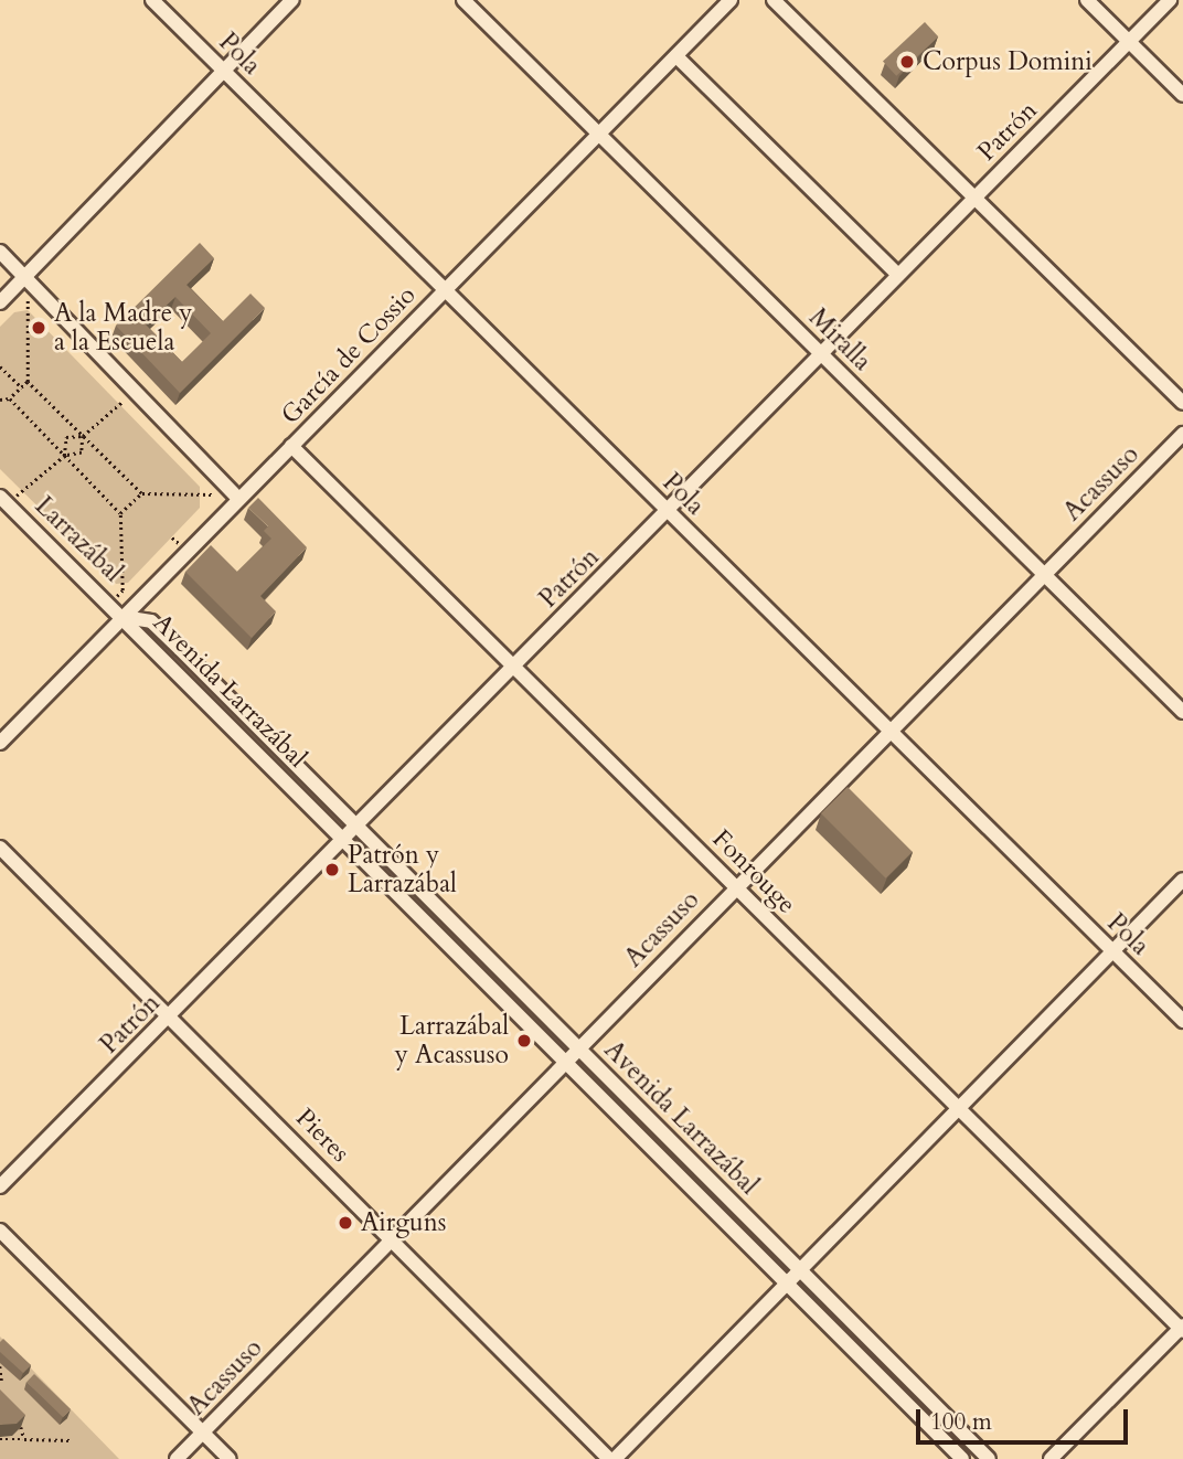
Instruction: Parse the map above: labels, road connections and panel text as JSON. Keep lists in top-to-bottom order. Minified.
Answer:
{"streets":{"street":["Pola","Patrón","Miralla","García de Cossio","Acassuso","Larrazábal","Avenida Larrazábal","Fonrouge","Pieres"]},"crossings":[["Pola","Patrón"],["Pola","García de Cossio"],["Pola","Acassuso"],["Patrón","Miralla"],["Patrón","Avenida Larrazábal"],["Patrón","Fonrouge"],["Patrón","Pieres"],["Miralla","García de Cossio"],["Miralla","Acassuso"],["García de Cossio","Larrazábal"],["García de Cossio","Avenida Larrazábal"],["García de Cossio","Fonrouge"],["Acassuso","Avenida Larrazábal"],["Acassuso","Fonrouge"],["Acassuso","Pieres"],["Larrazábal","Avenida Larrazábal"]],"places":["Corpus Domini","A la Madre y a la Escuela","Patrón y Larrazábal","Larrazábal y Acassuso","Airguns"],"scale_bar":"100 m"}
